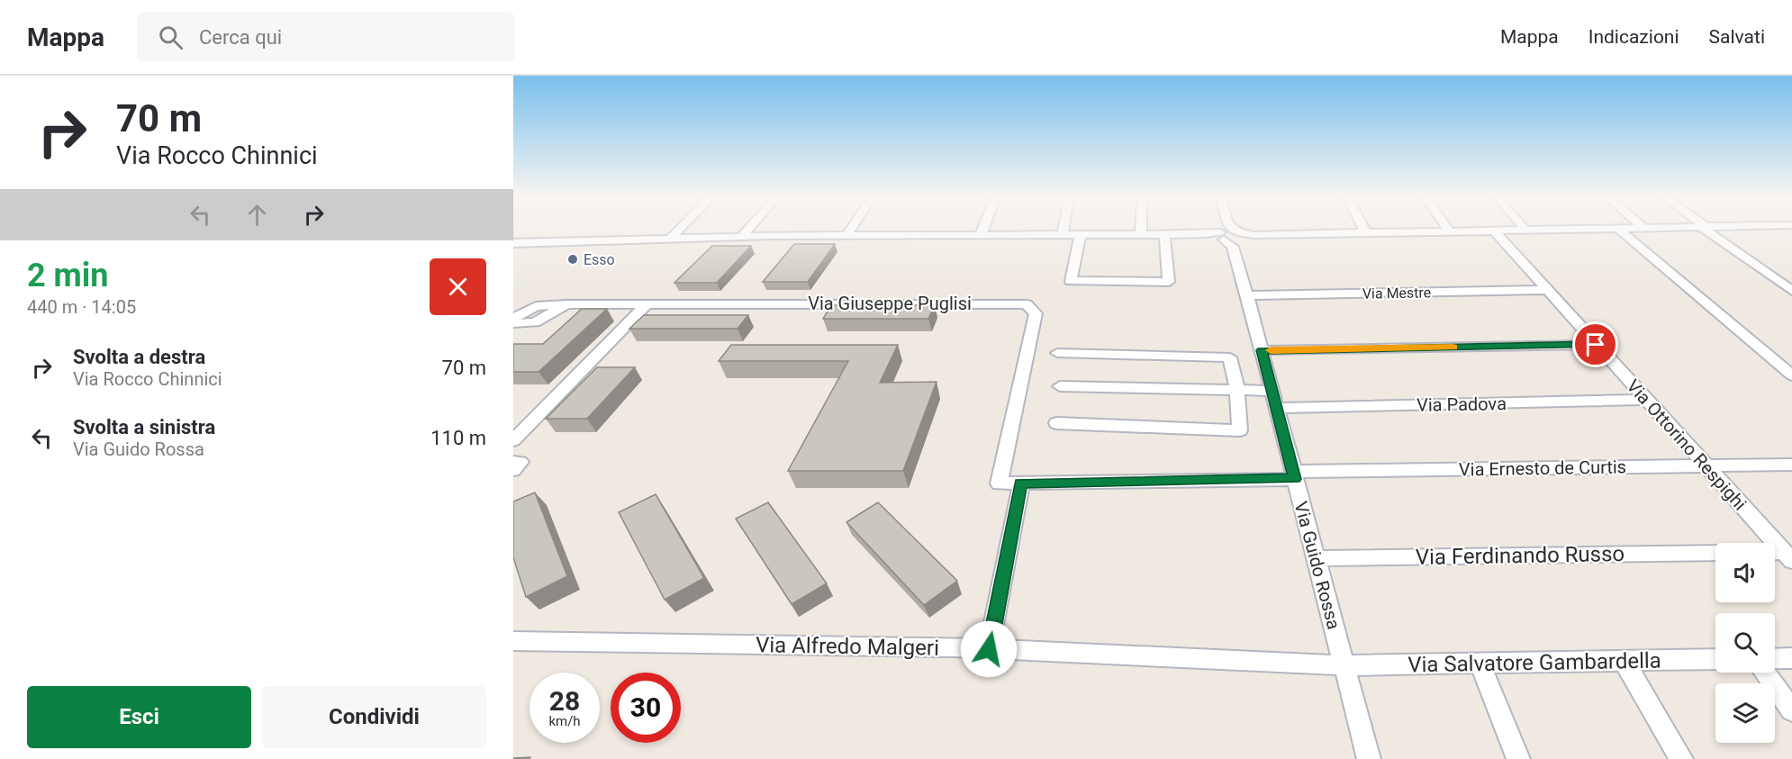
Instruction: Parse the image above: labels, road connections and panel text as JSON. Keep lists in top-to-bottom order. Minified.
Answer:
{"streets":{"street":["Via Mestre","Via Giuseppe Puglisi","Via Padova","Via Ottorino Respighi","Via Ernesto de Curtis","Via Ferdinando Russo","Via Guido Rossa","Via Alfredo Malgeri","Via Salvatore Gambardella"]},"crossings":[["Via Mestre","Via Ottorino Respighi"],["Via Mestre","Via Guido Rossa"],["Via Giuseppe Puglisi","Via Ernesto de Curtis"],["Via Padova","Via Ottorino Respighi"],["Via Padova","Via Guido Rossa"],["Via Ottorino Respighi","Via Ernesto de Curtis"],["Via Ernesto de Curtis","Via Guido Rossa"],["Via Ferdinando Russo","Via Guido Rossa"],["Via Guido Rossa","Via Alfredo Malgeri"],["Via Guido Rossa","Via Salvatore Gambardella"],["Via Alfredo Malgeri","Via Salvatore Gambardella"]],"places":["Esso"],"page":{"header":"Mappa","search":"Cerca qui","nav":["Mappa","Indicazioni","Salvati"],"turn":["70 m","Via Rocco Chinnici"],"heading":["2 min","440 m · 14:05"],"list":[{"name":"Svolta a destra","note":"Via Rocco Chinnici","value":"70 m"},{"name":"Svolta a sinistra","note":"Via Guido Rossa","value":"110 m"}],"speed":"28 km/h","limit":"30","buttons":["Esci","Condividi"]}}
